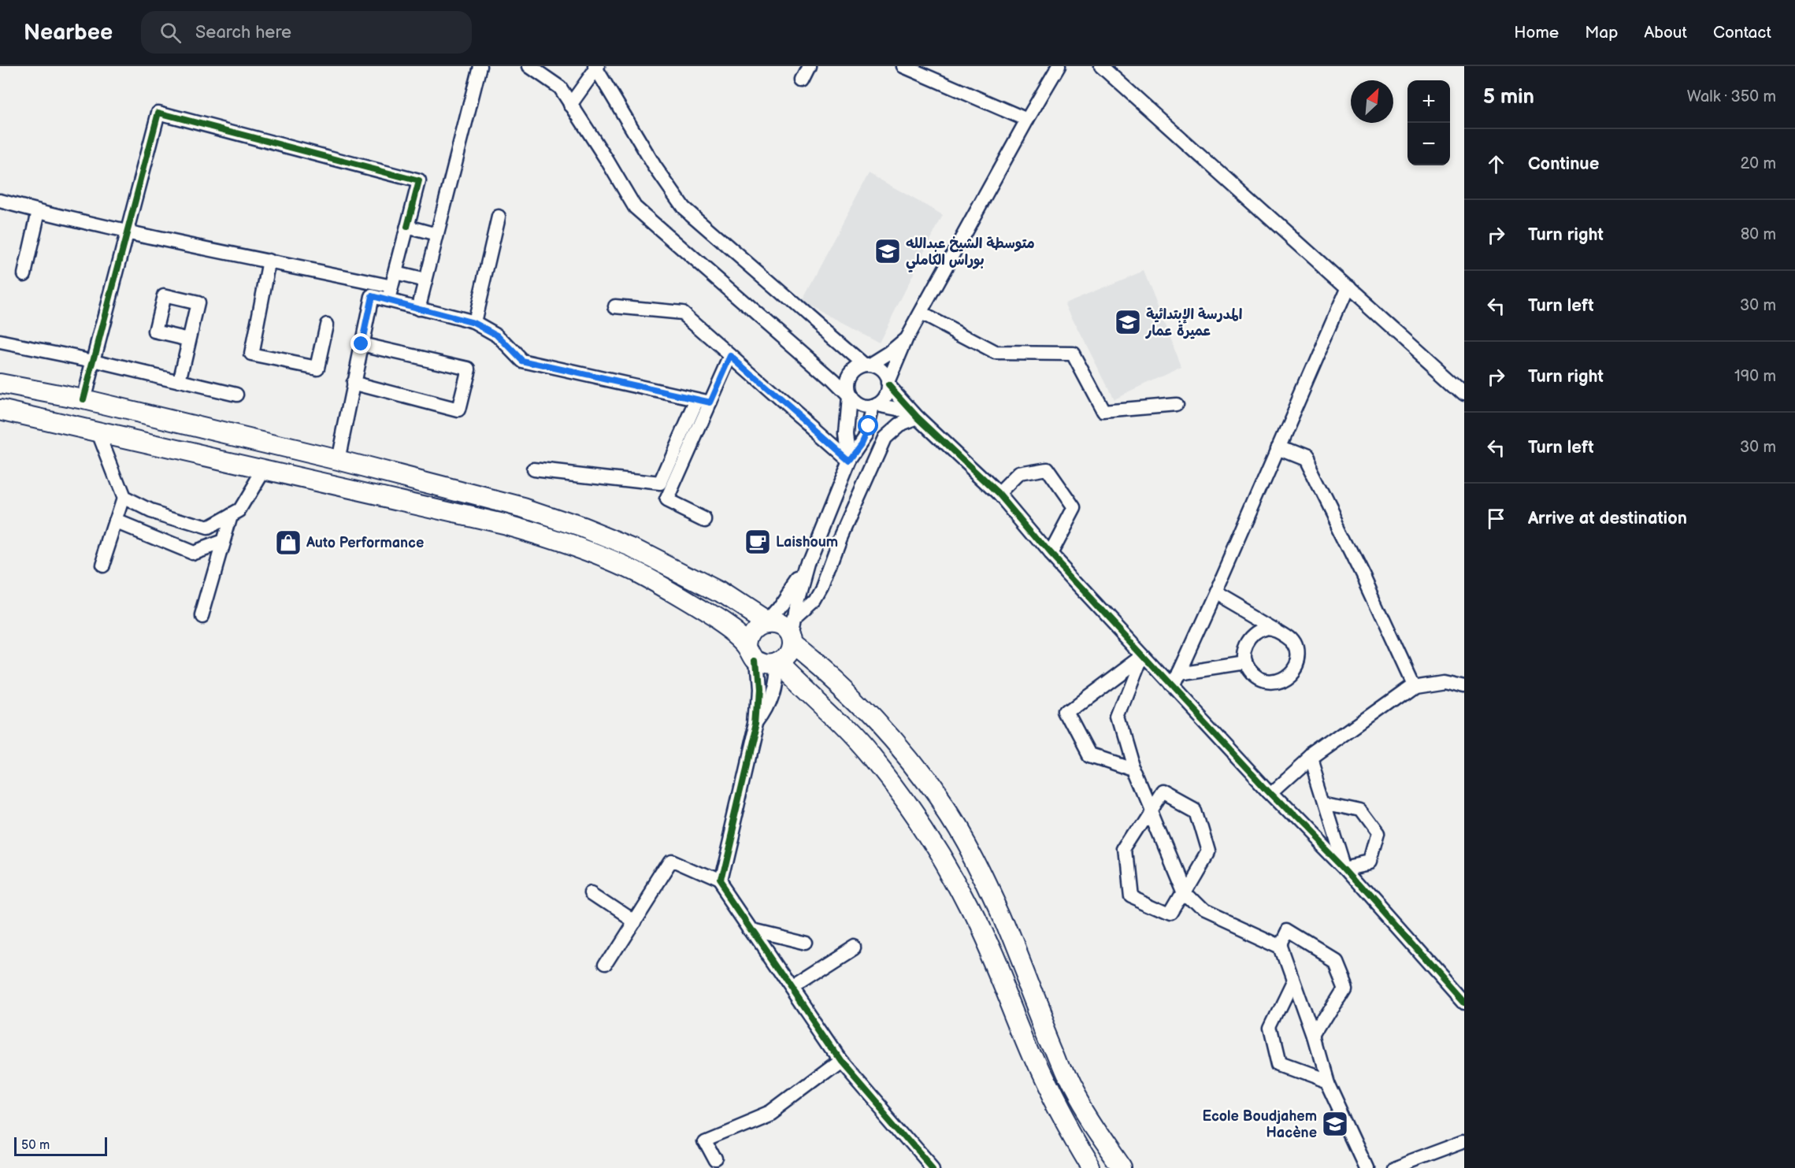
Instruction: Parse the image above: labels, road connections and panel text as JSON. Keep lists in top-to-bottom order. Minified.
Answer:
{"places":{"school or university":["متوسطة الشيخ عبدالله بوراس الكاملي","المدرسة الإبتدائية عميرة عمار","Ecole Boudjahem Hacène"],"cafe":["Laishoum"],"shop":["Auto Performance"]},"scale_bar":"50 m","north":"top right","page":{"header":"Nearbee","search":"Search here","nav":["Home","Map","About","Contact"],"heading":["5 min","Walk · 350 m"],"map_buttons":["+","−"],"list":[["Continue","20 m"],["Turn right","80 m"],["Turn left","30 m"],["Turn right","190 m"],["Turn left","30 m"],"Arrive at destination"],"scale":"50 m"}}
